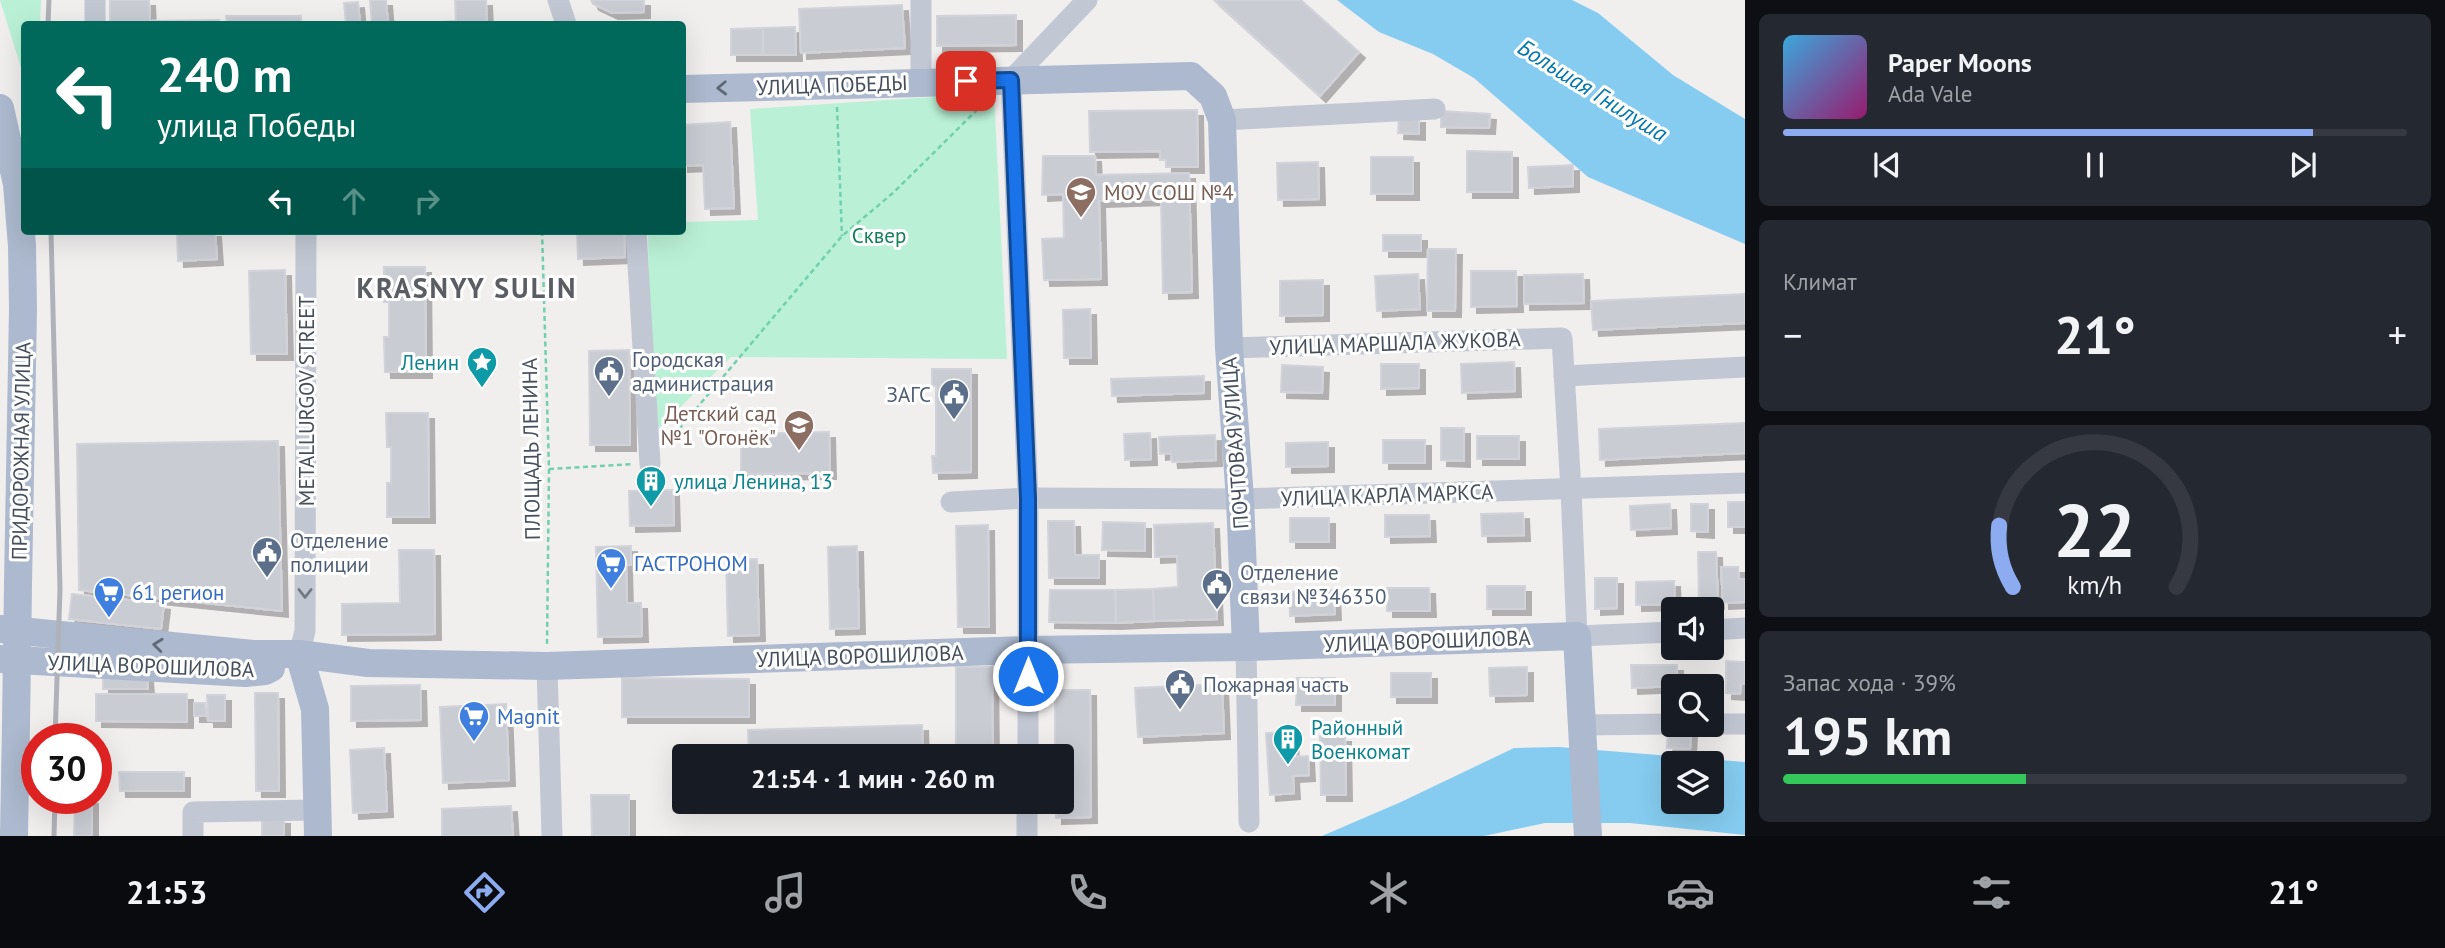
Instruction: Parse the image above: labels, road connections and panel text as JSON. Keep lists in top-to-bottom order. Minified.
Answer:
{"streets":{"main road":["УЛИЦА ПОБЕДЫ","ПОЧТОВАЯ УЛИЦА","ПРИДОРОЖНАЯ УЛИЦА","УЛИЦА ВОРОШИЛОВА"],"street":["УЛИЦА МАРШАЛА ЖУКОВА","METALLURGOV STREET","УЛИЦА КАРЛА МАРКСА"],"path":["ПЛОЩАДЬ ЛЕНИНА"]},"crossings":[["УЛИЦА ПОБЕДЫ","ПОЧТОВАЯ УЛИЦА"],["УЛИЦА МАРШАЛА ЖУКОВА","ПОЧТОВАЯ УЛИЦА"],["METALLURGOV STREET","УЛИЦА ВОРОШИЛОВА"],["ПОЧТОВАЯ УЛИЦА","УЛИЦА КАРЛА МАРКСА"],["ПОЧТОВАЯ УЛИЦА","УЛИЦА ВОРОШИЛОВА"],["ПЛОЩАДЬ ЛЕНИНА","УЛИЦА ВОРОШИЛОВА"]],"one_way":["METALLURGOV STREET"],"districts":["KRASNYY SULIN"],"water":["Большая Гнилуша"],"parks":["Сквер"],"places":{"school or university":["МОУ СОШ №4","Детский сад №1 \"Огонёк\""],"place":["Ленин"],"public building":["Городская администрация","ЗАГС","Отделение полиции","Отделение связи №346350","Пожарная часть"],"building":["улица Ленина, 13","Районный Военкомат"],"supermarket":["ГАСТРОНОМ","61 регион","Magnit"]},"page":{"turn":["240 m","улица Победы"],"song":["Paper Moons","Ada Vale"],"tile":["Климат",["Запас хода · 39%","195 km"]],"heat":["−","21°","+"],"limit":"30","trip":"21:54 · 1 мин · 260 m","tabs":["21:53","21°"],"gauge":["22","km/h"]}}
